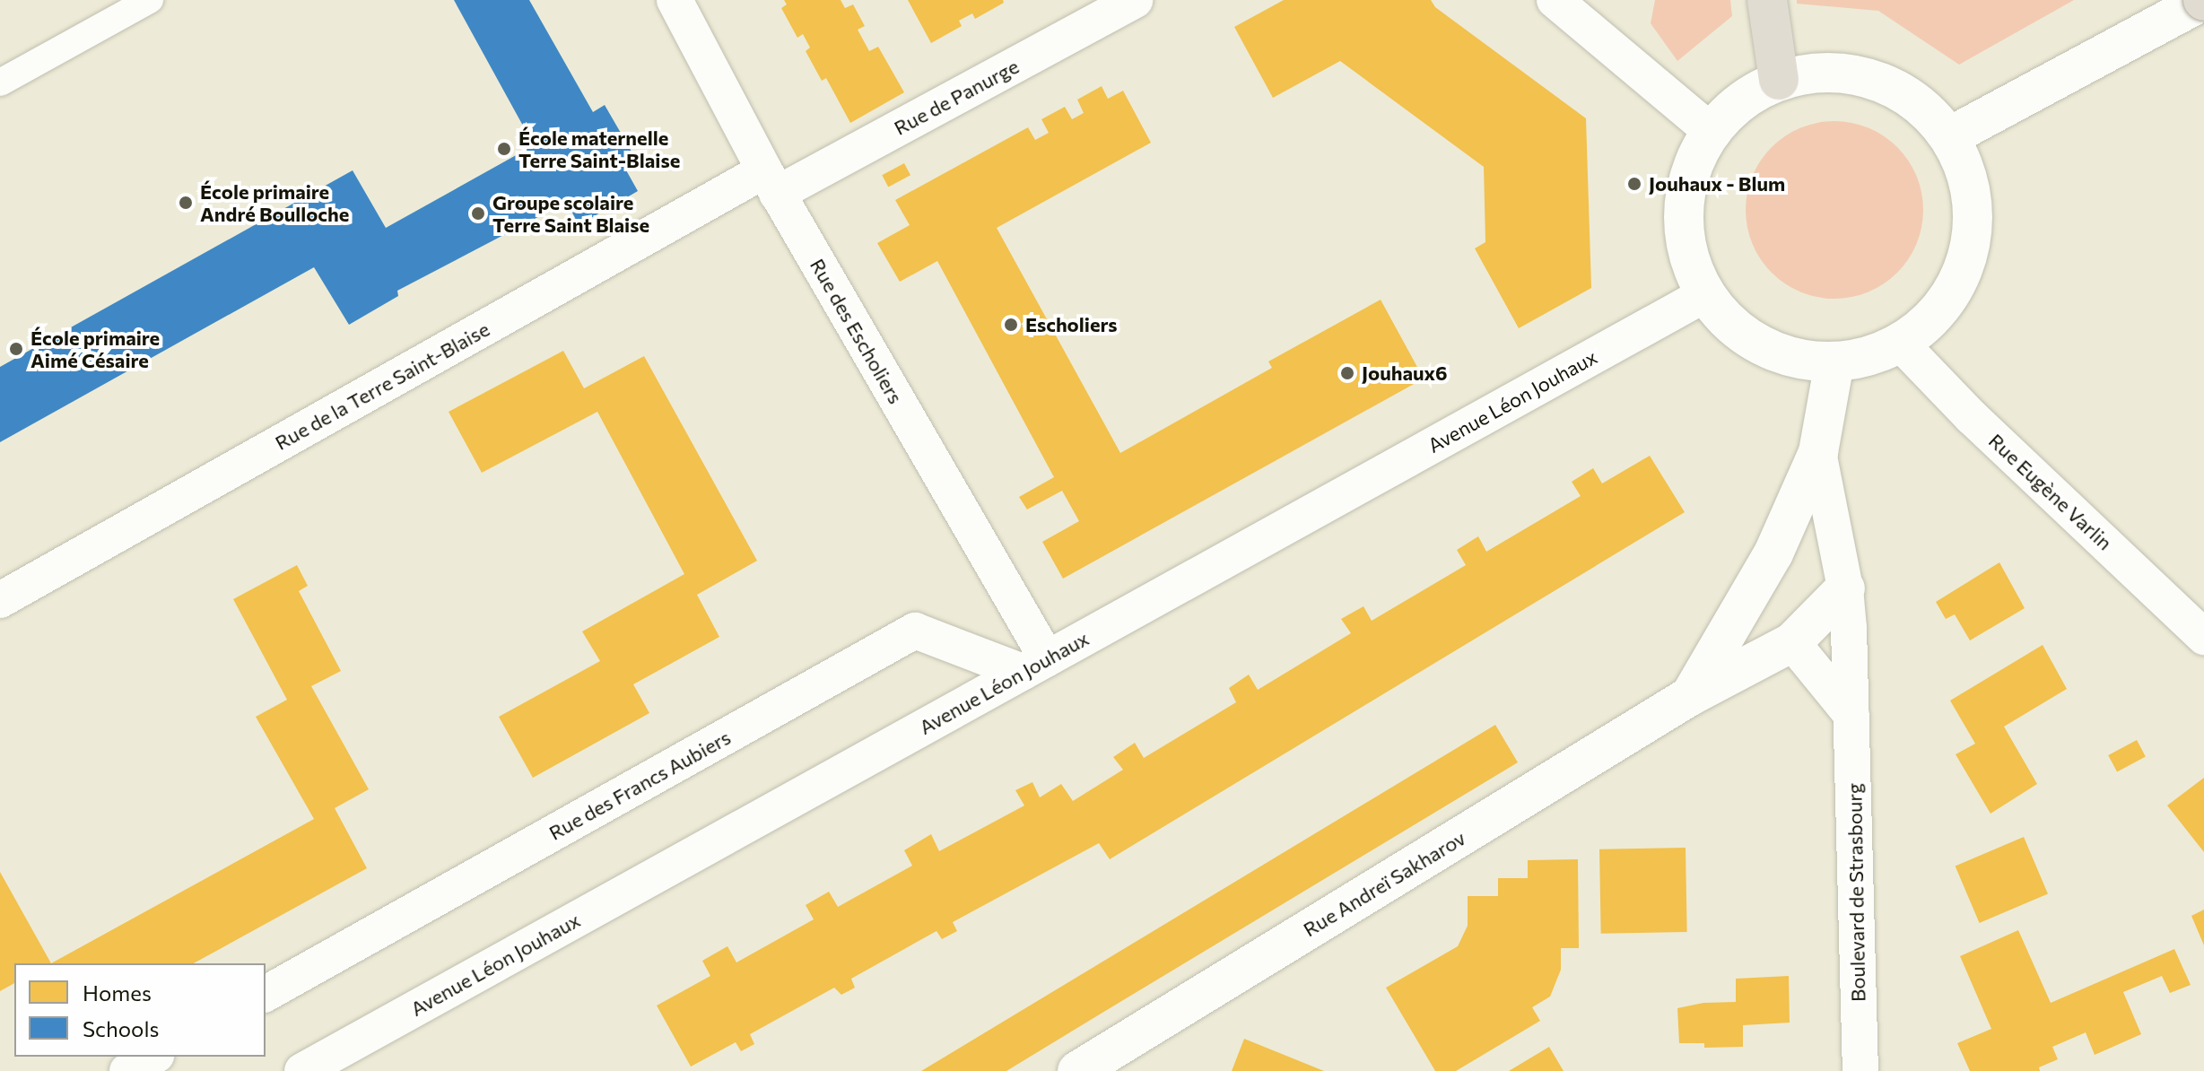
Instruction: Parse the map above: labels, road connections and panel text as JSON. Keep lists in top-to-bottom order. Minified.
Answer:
{"streets":{"street":["Rue de Panurge","Rue des Escholiers","Rue de la Terre Saint-Blaise","Avenue Léon Jouhaux","Rue Eugène Varlin","Rue des Francs Aubiers","Rue Andreï Sakharov","Boulevard de Strasbourg"]},"crossings":[["Rue de Panurge","Rue des Escholiers"],["Rue de Panurge","Rue de la Terre Saint-Blaise"],["Rue des Escholiers","Rue de la Terre Saint-Blaise"],["Rue des Escholiers","Avenue Léon Jouhaux"],["Rue des Escholiers","Rue des Francs Aubiers"],["Avenue Léon Jouhaux","Rue des Francs Aubiers"],["Rue Andreï Sakharov","Boulevard de Strasbourg"]],"places":["École maternelle Terre Saint-Blaise","Jouhaux - Blum","École primaire André Boulloche","Groupe scolaire Terre Saint Blaise","Escholiers","École primaire Aimé Césaire","Jouhaux6"],"legend":["Homes","Schools"]}
